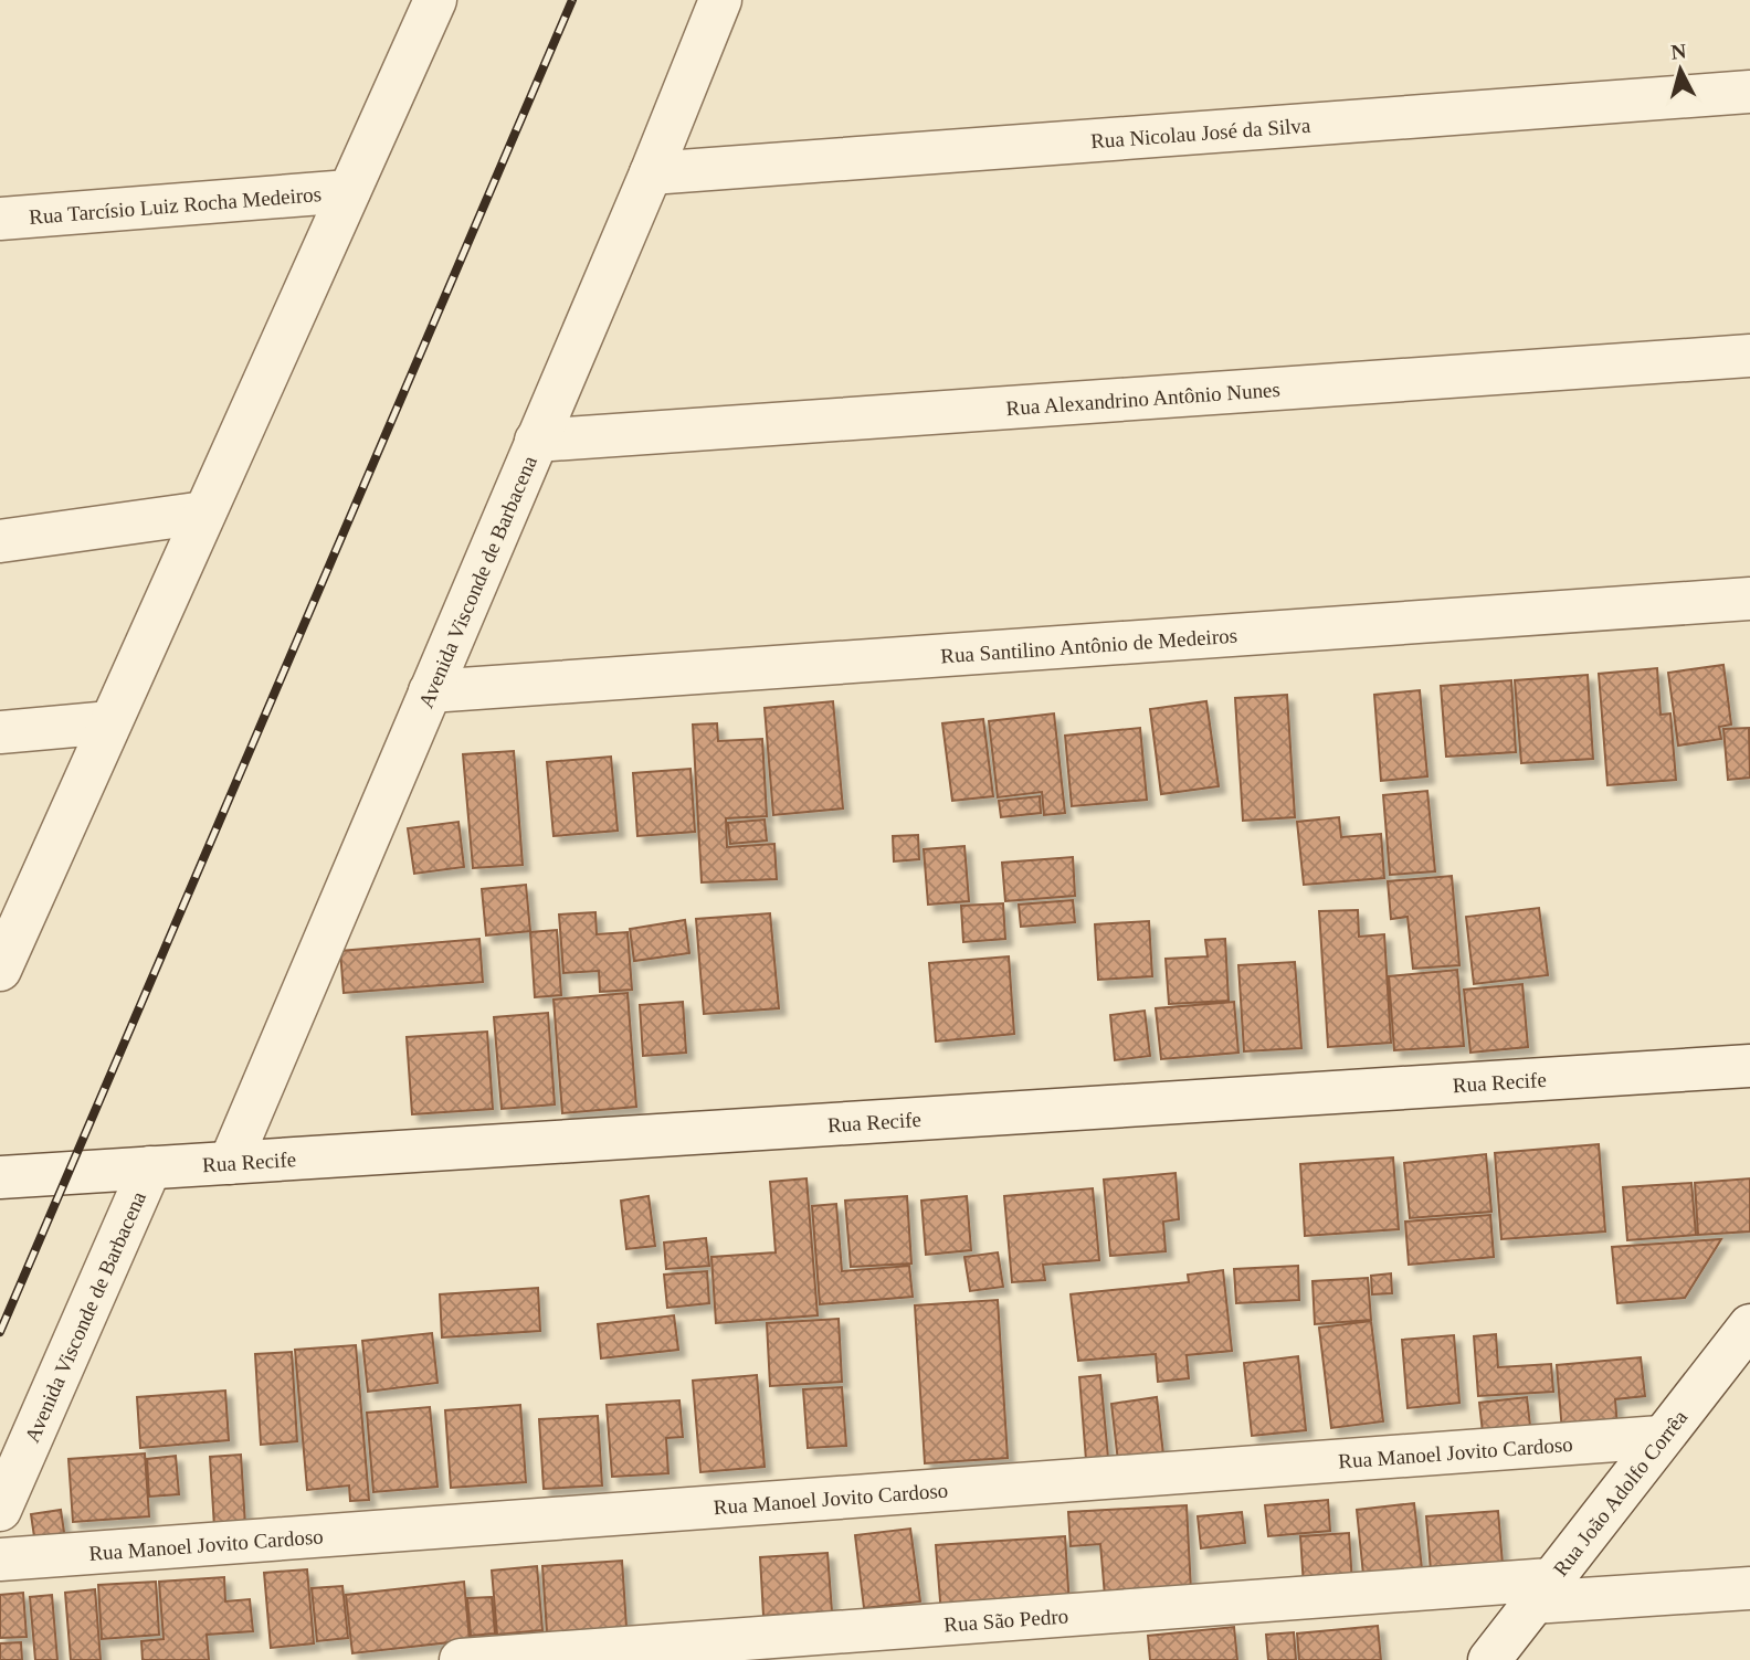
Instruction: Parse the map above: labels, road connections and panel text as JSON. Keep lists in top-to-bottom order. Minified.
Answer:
{"streets":{"street":["Rua Nicolau José da Silva","Rua Tarcísio Luiz Rocha Medeiros","Rua Alexandrino Antônio Nunes","Avenida Visconde de Barbacena","Rua Santilino Antônio de Medeiros","Rua Recife","Rua Manoel Jovito Cardoso","Rua João Adolfo Corrêa","Rua São Pedro"]},"crossings":[["Rua Nicolau José da Silva","Avenida Visconde de Barbacena"],["Rua Alexandrino Antônio Nunes","Avenida Visconde de Barbacena"],["Avenida Visconde de Barbacena","Rua Santilino Antônio de Medeiros"],["Avenida Visconde de Barbacena","Rua Recife"],["Rua Manoel Jovito Cardoso","Rua João Adolfo Corrêa"],["Rua João Adolfo Corrêa","Rua São Pedro"]],"north":"top"}
